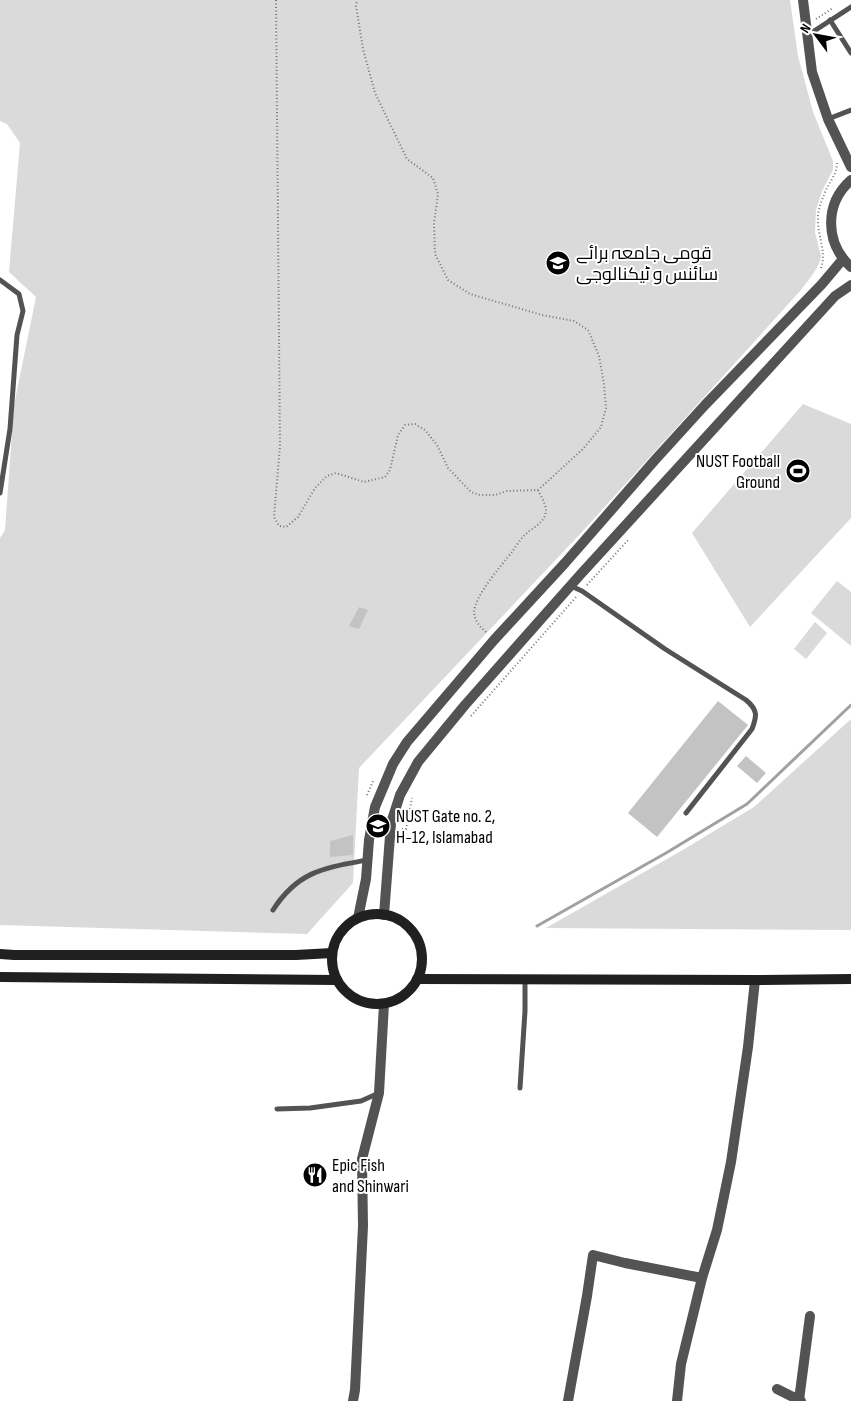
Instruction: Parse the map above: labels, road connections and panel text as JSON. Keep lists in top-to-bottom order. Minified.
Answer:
{"places":{"school or university":["قومی جامعہ برائے سائنس و ٹیکنالوجی","NUST Gate no. 2, H-12, Islamabad"],"sports":["NUST Football Ground"],"restaurant":["Epic Fish and Shinwari"]},"north":"top left"}
